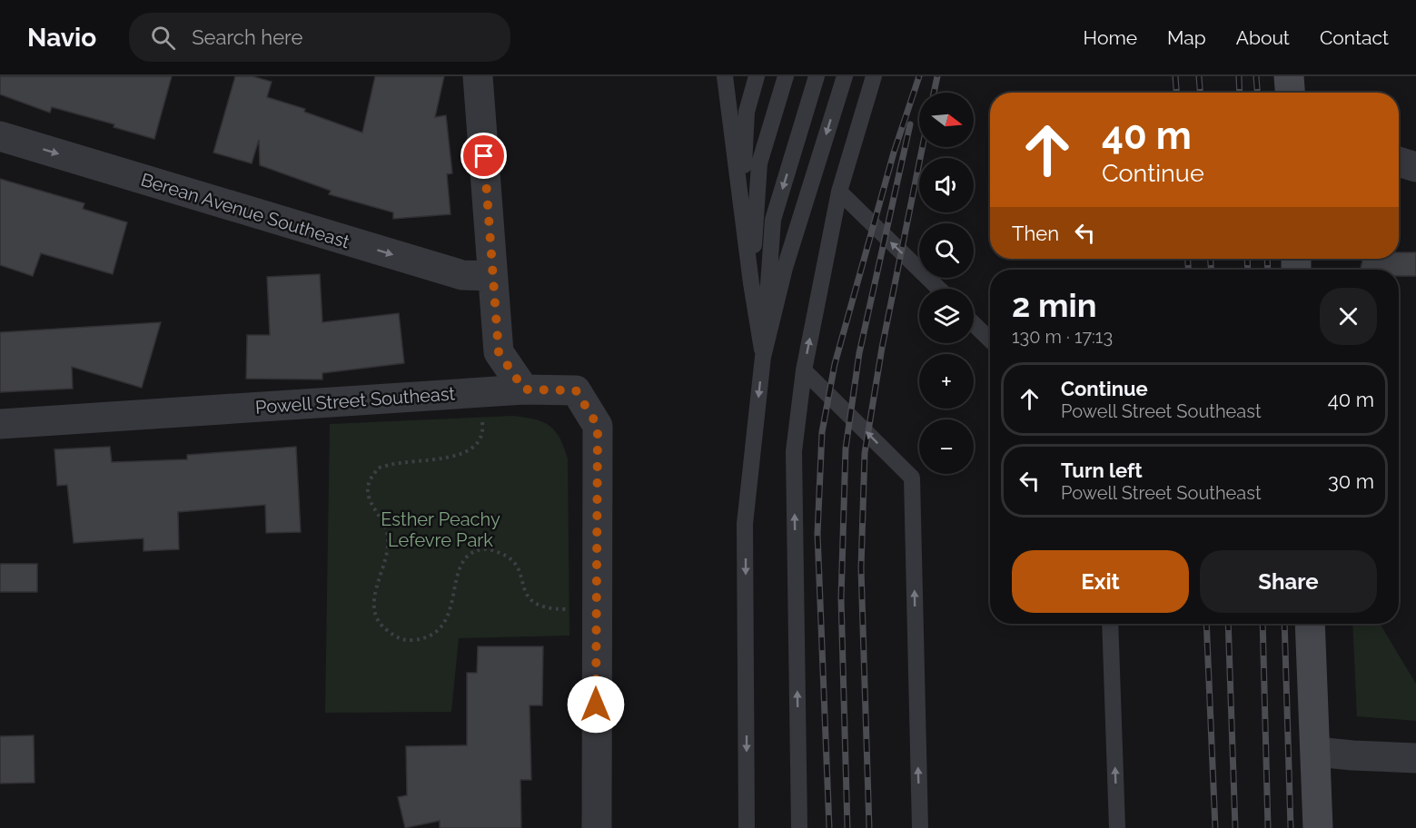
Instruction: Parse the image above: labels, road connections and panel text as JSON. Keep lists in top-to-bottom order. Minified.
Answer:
{"streets":{"street":["Berean Avenue Southeast","Powell Street Southeast"]},"one_way":["Berean Avenue Southeast"],"parks":["Esther Peachy Lefevre Park"],"north":"right","page":{"header":"Navio","search":"Search here","nav":["Home","Map","About","Contact"],"map_buttons":["+","−"],"turn":["40 m","Continue"],"then":"Then","heading":["2 min","130 m · 17:13"],"list":[{"name":"Continue","note":"Powell Street Southeast","value":"40 m"},{"name":"Turn left","note":"Powell Street Southeast","value":"30 m"}],"buttons":["Exit","Share"]}}
